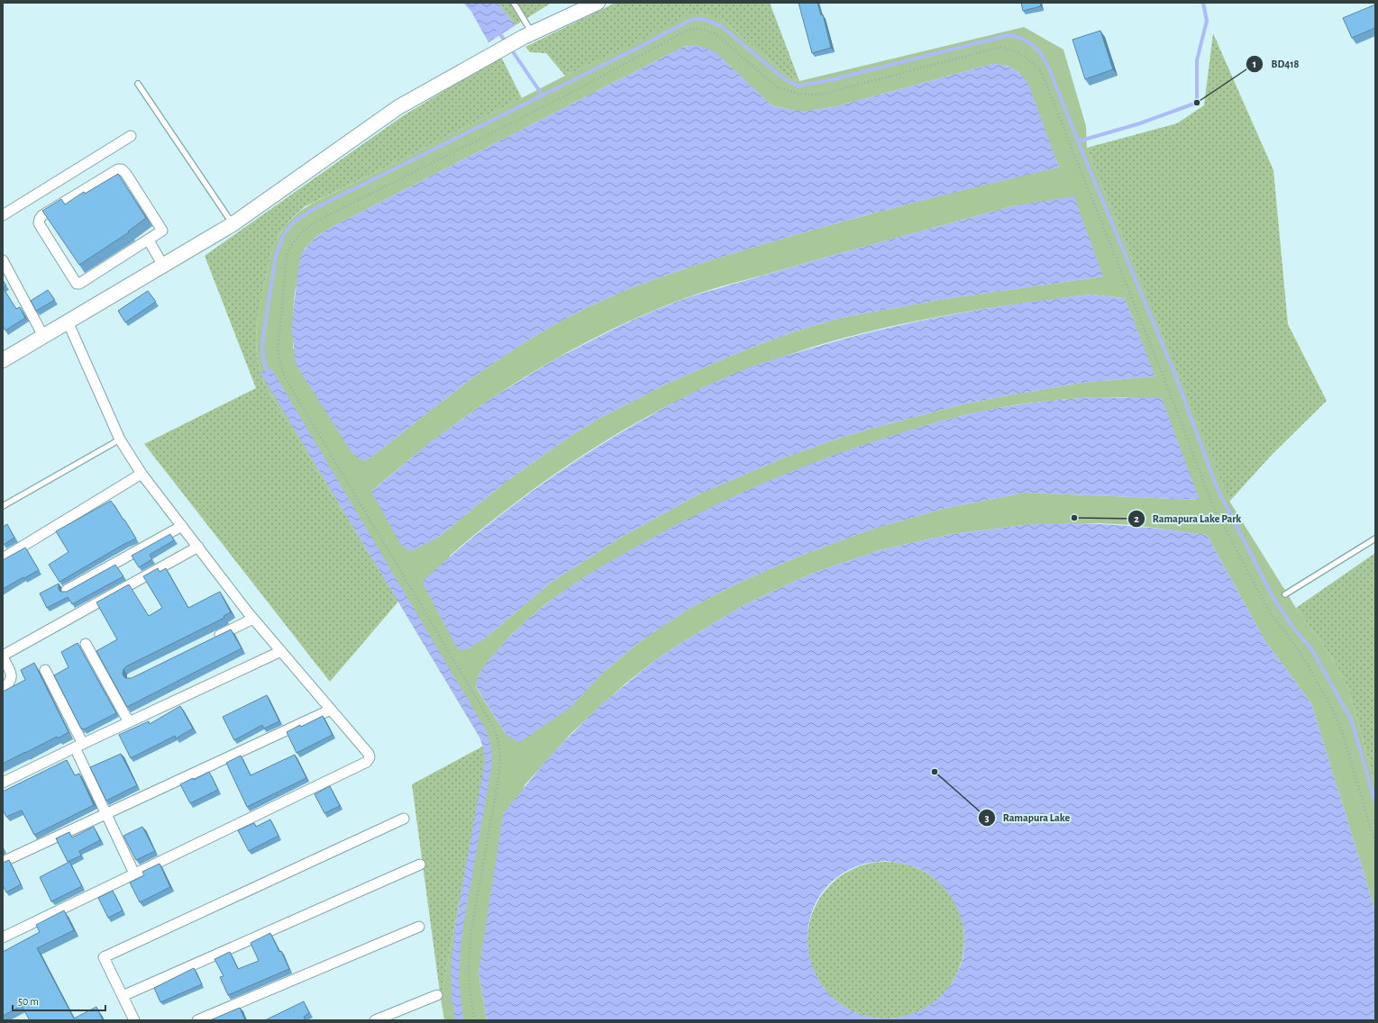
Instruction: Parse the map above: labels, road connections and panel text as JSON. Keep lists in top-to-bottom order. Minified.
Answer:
{"places":["BD418","Ramapura Lake Park","Ramapura Lake"],"scale_bar":"50 m"}
